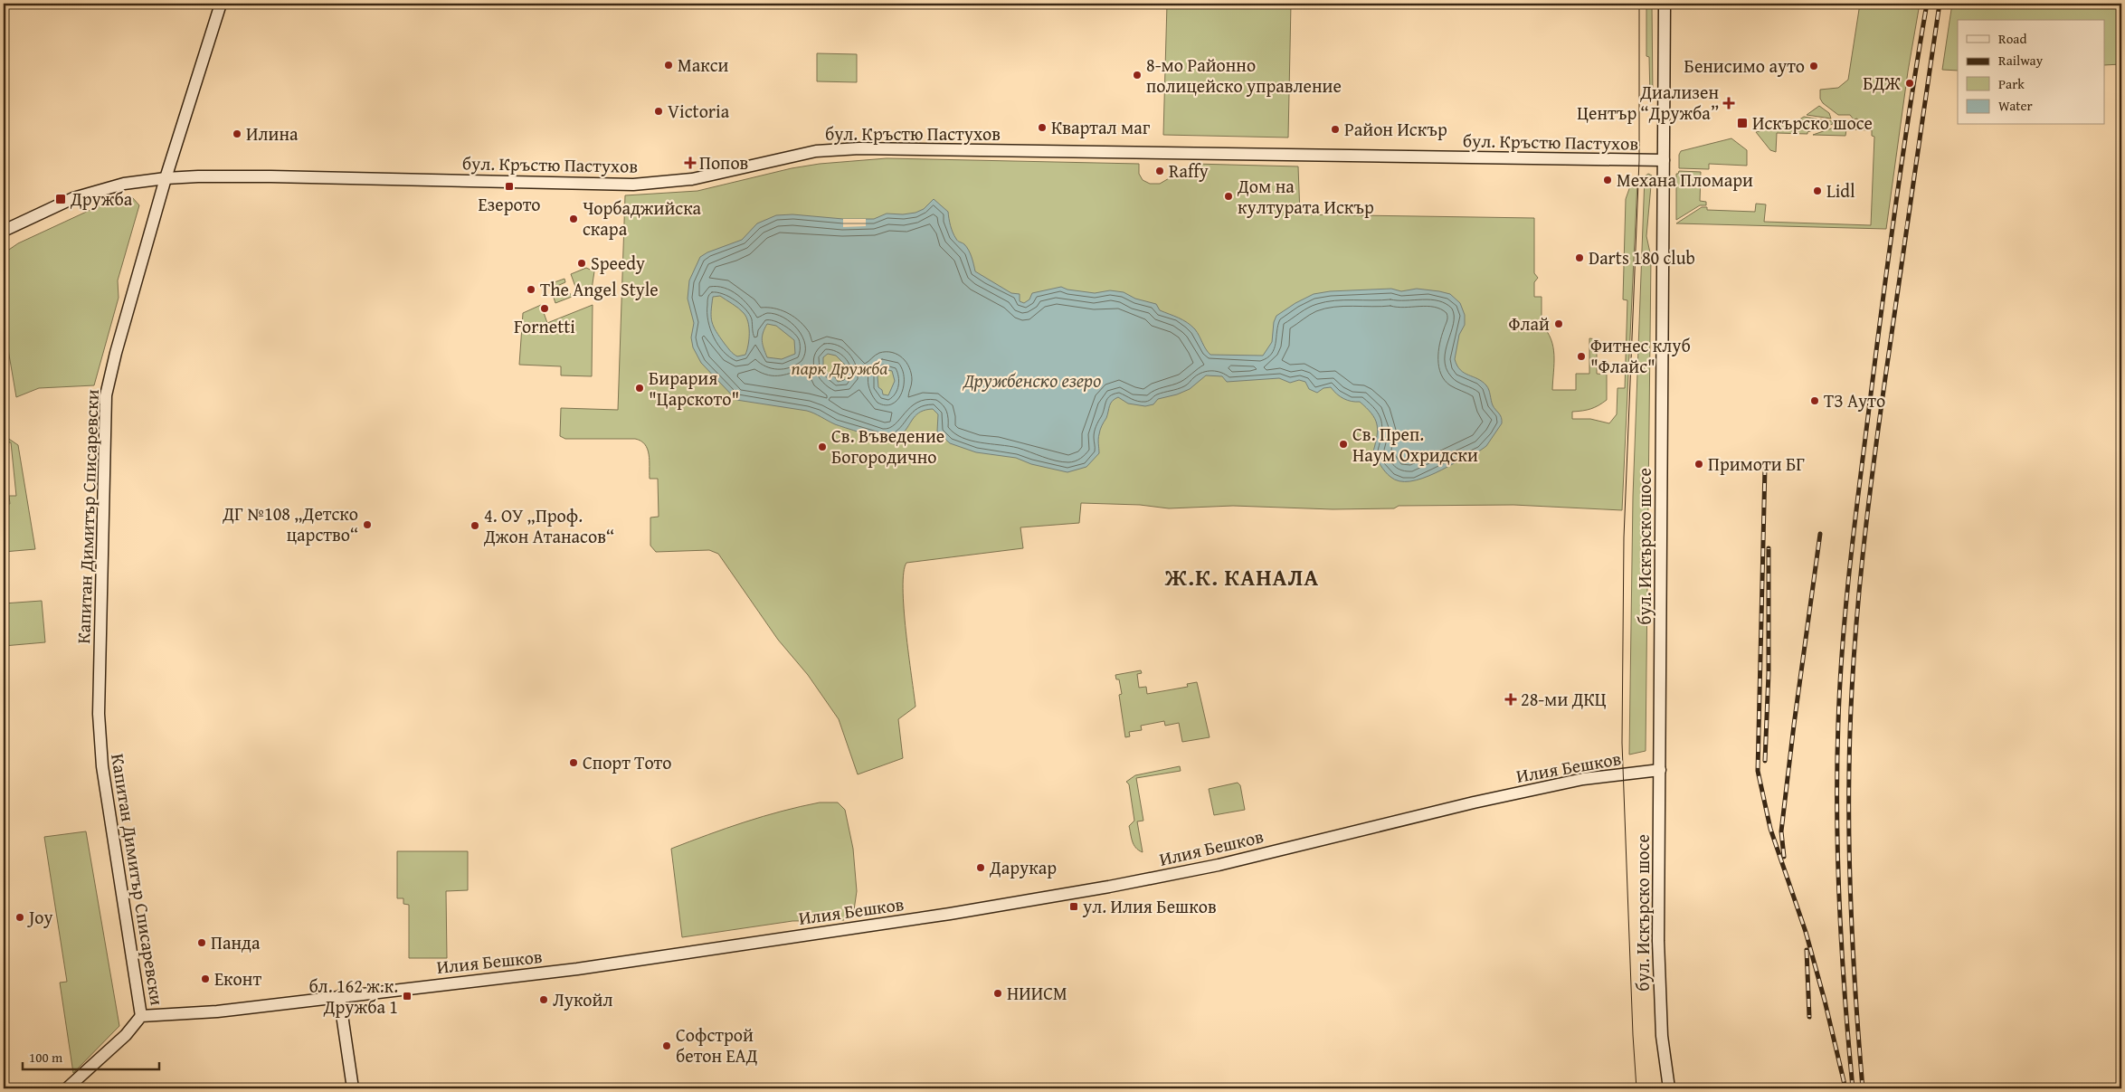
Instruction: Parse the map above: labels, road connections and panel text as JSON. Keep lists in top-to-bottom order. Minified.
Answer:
{"streets":{"street":["бул. Кръстю Пастухов","Капитан Димитър Списаревски","бул. Искърско шосе","Илия Бешков"]},"crossings":[["бул. Кръстю Пастухов","Капитан Димитър Списаревски"],["бул. Кръстю Пастухов","бул. Искърско шосе"],["Капитан Димитър Списаревски","Илия Бешков"],["бул. Искърско шосе","Илия Бешков"]],"districts":["Ж.К. КАНАЛА"],"water":["Дружбенско езеро"],"parks":["парк Дружба"],"places":{"other":["Макси","Бенисимо ауто","8-мо Районно полицейско управление","БДЖ","Victoria","Квартал маг","Район Искър","Илина","Raffy","Механа Пломари","Lidl","Дом на културата Искър","Чорбаджийска скара","Darts 180 club","Speedy","The Angel Style","Fornetti","Флай","Фитнес клуб \"Флайс\"","Бирария \"Царското\"","ТЗ Ауто","Св. Преп. Наум Охридски","Св. Въведение Богородично","Примоти БГ","ДГ №108 „Детско царство“","4. ОУ „Проф. Джон Атанасов“","Спорт Тото","Дарукар","Joy","Панда","Еконт","НИИСМ","Лукойл","Софстрой бетон ЕАД"],"health":["Диализен Център “Дружба”","Попов","28-ми ДКЦ"],"transit":["Искърско шосе","Езерото","Дружба","ул. Илия Бешков","бл. 162 ж.к. Дружба 1"]},"legend":["Road","Railway","Park","Water"],"scale_bar":"100 m"}
